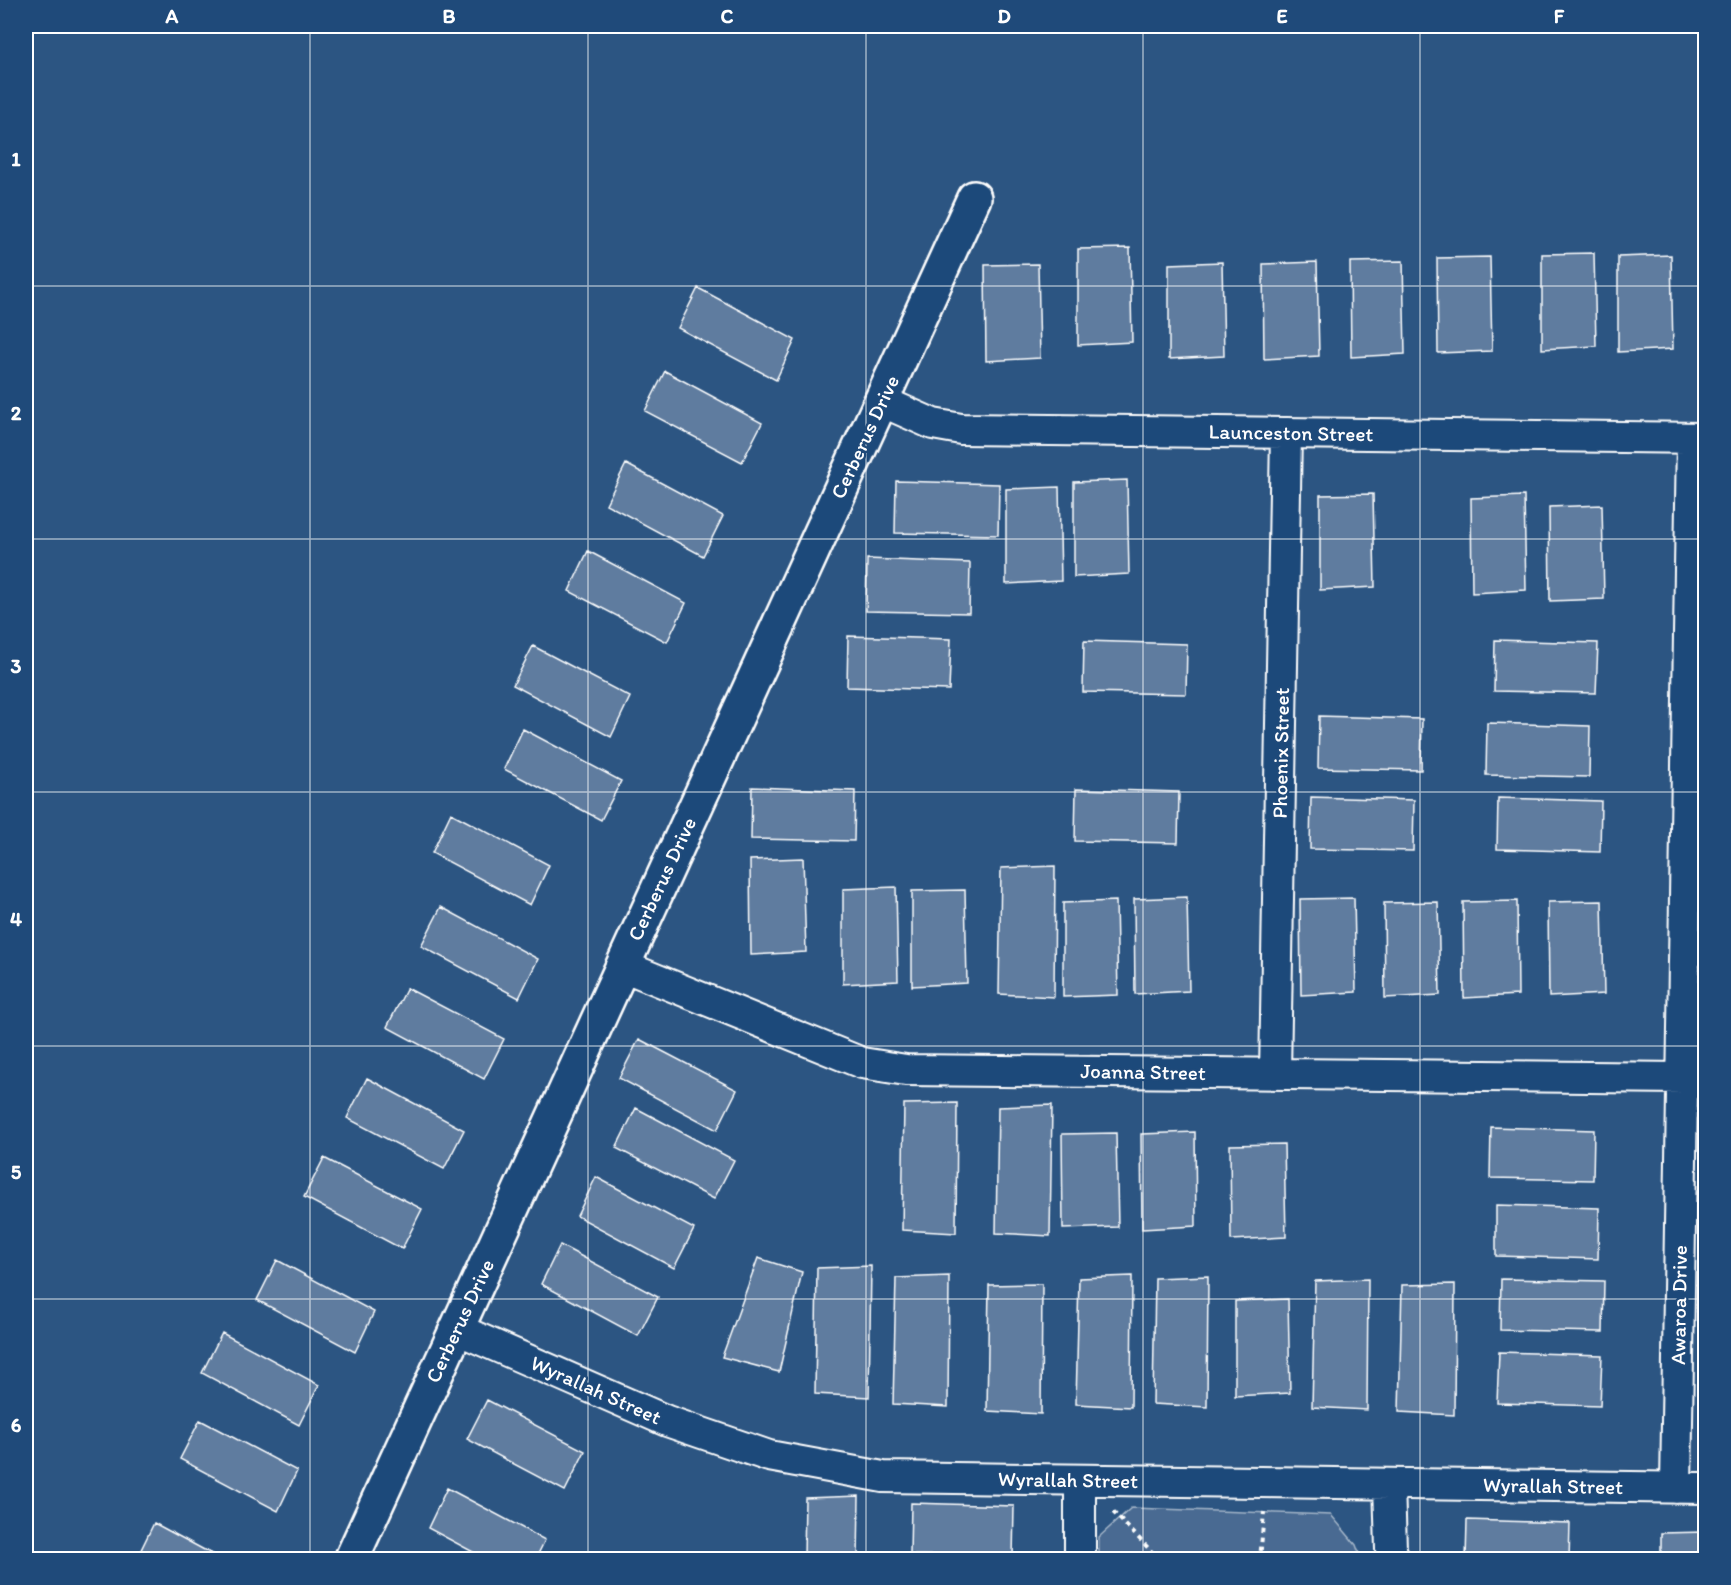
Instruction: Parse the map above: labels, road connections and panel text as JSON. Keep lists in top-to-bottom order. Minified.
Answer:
{"streets":{"street":["Launceston Street","Cerberus Drive","Phoenix Street","Joanna Street","Awaroa Drive","Wyrallah Street"]},"crossings":[["Launceston Street","Cerberus Drive"],["Launceston Street","Phoenix Street"],["Launceston Street","Awaroa Drive"],["Cerberus Drive","Joanna Street"],["Cerberus Drive","Wyrallah Street"],["Phoenix Street","Joanna Street"],["Joanna Street","Awaroa Drive"],["Awaroa Drive","Wyrallah Street"]],"grid":{"columns":["A","B","C","D","E","F"],"rows":["1","2","3","4","5","6"]}}
